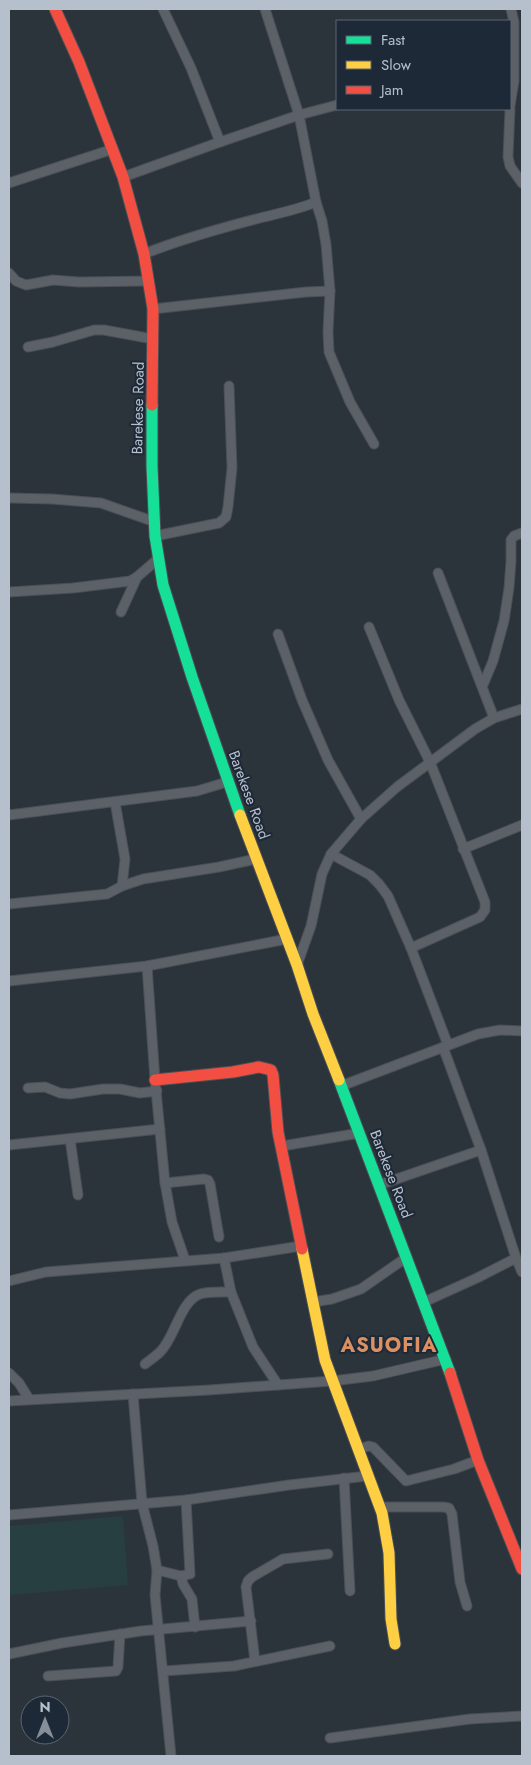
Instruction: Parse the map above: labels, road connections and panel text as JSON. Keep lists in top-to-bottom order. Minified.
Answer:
{"streets":{"main road":["Barekese Road"]},"districts":["ASUOFIA"],"legend":["Fast","Slow","Jam"],"north":"top"}
